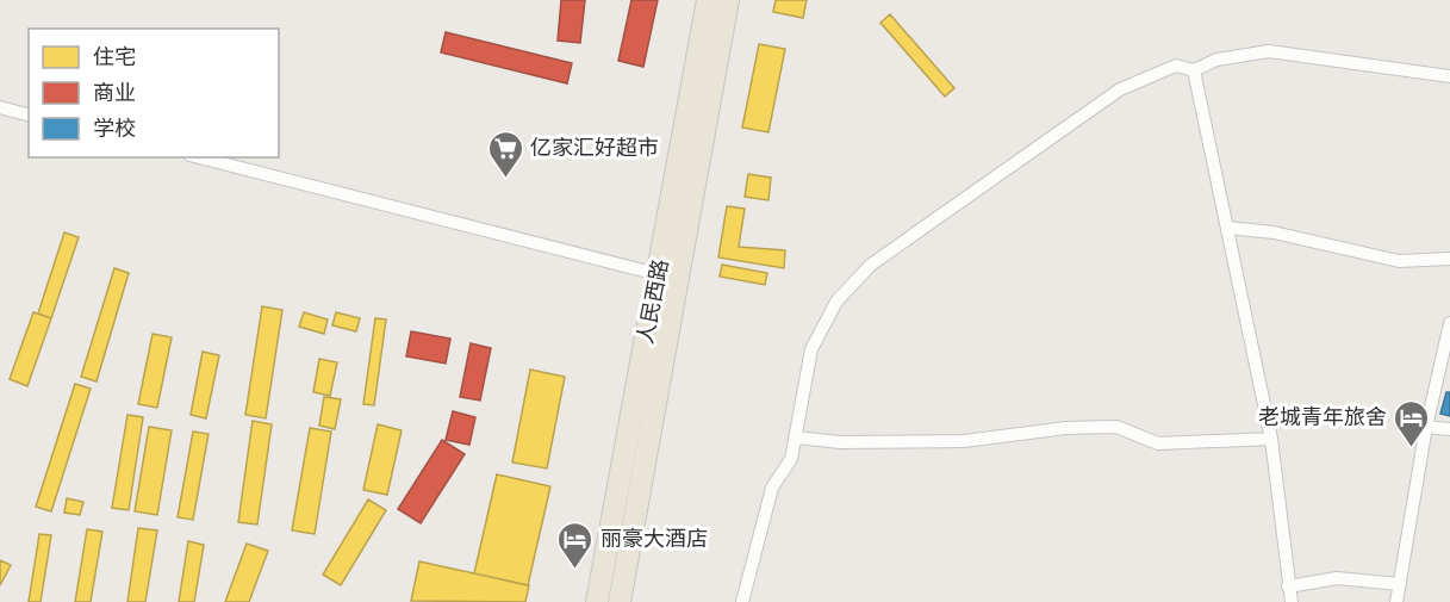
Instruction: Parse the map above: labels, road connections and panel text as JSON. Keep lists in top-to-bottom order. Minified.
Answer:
{"streets":{"main road":["人民西路"]},"places":{"supermarket":["亿家汇好超市"],"hotel":["老城青年旅舍","丽豪大酒店"]},"legend":["住宅","商业","学校"]}
